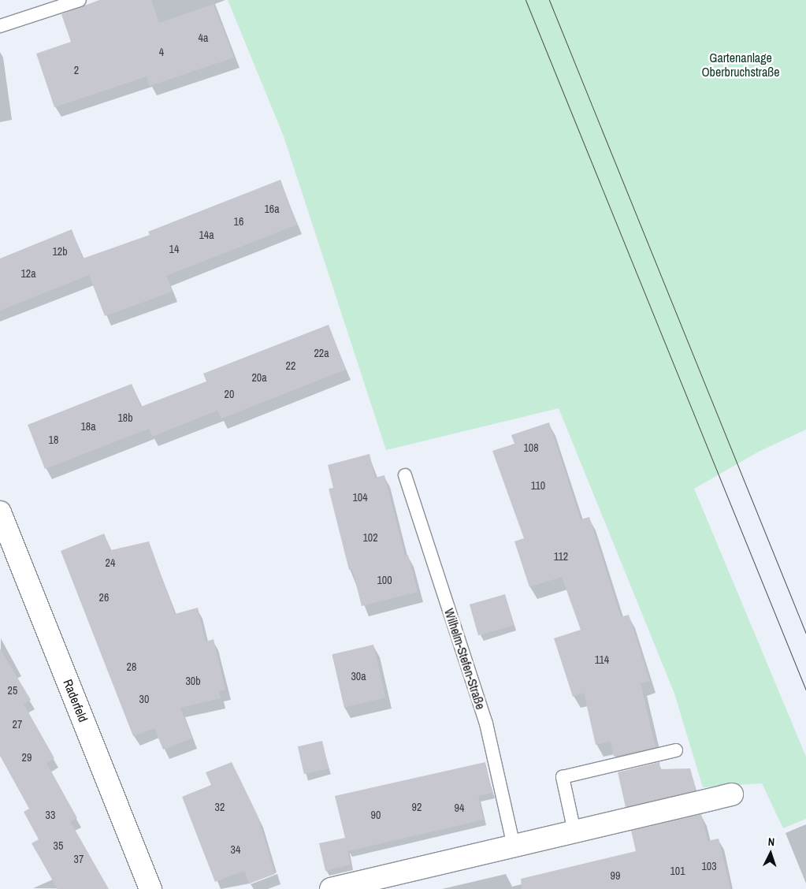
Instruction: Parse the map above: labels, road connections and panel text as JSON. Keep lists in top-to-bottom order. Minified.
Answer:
{"streets":{"street":["Raderfeld"],"lane":["Wilhelm-Stefen-Straße"]},"parks":["Gartenanlage Oberbruchstraße"],"house_numbers":["4a","4","2","16a","16","14a","14","12b","12a","22a","22","20a","20","18b","18a","18","108","110","104","102","112","24","100","26","114","28","30a","30b","25","30","27","29","32","92","94","33","90","35","34","37","103","101","99"],"north":"top"}
